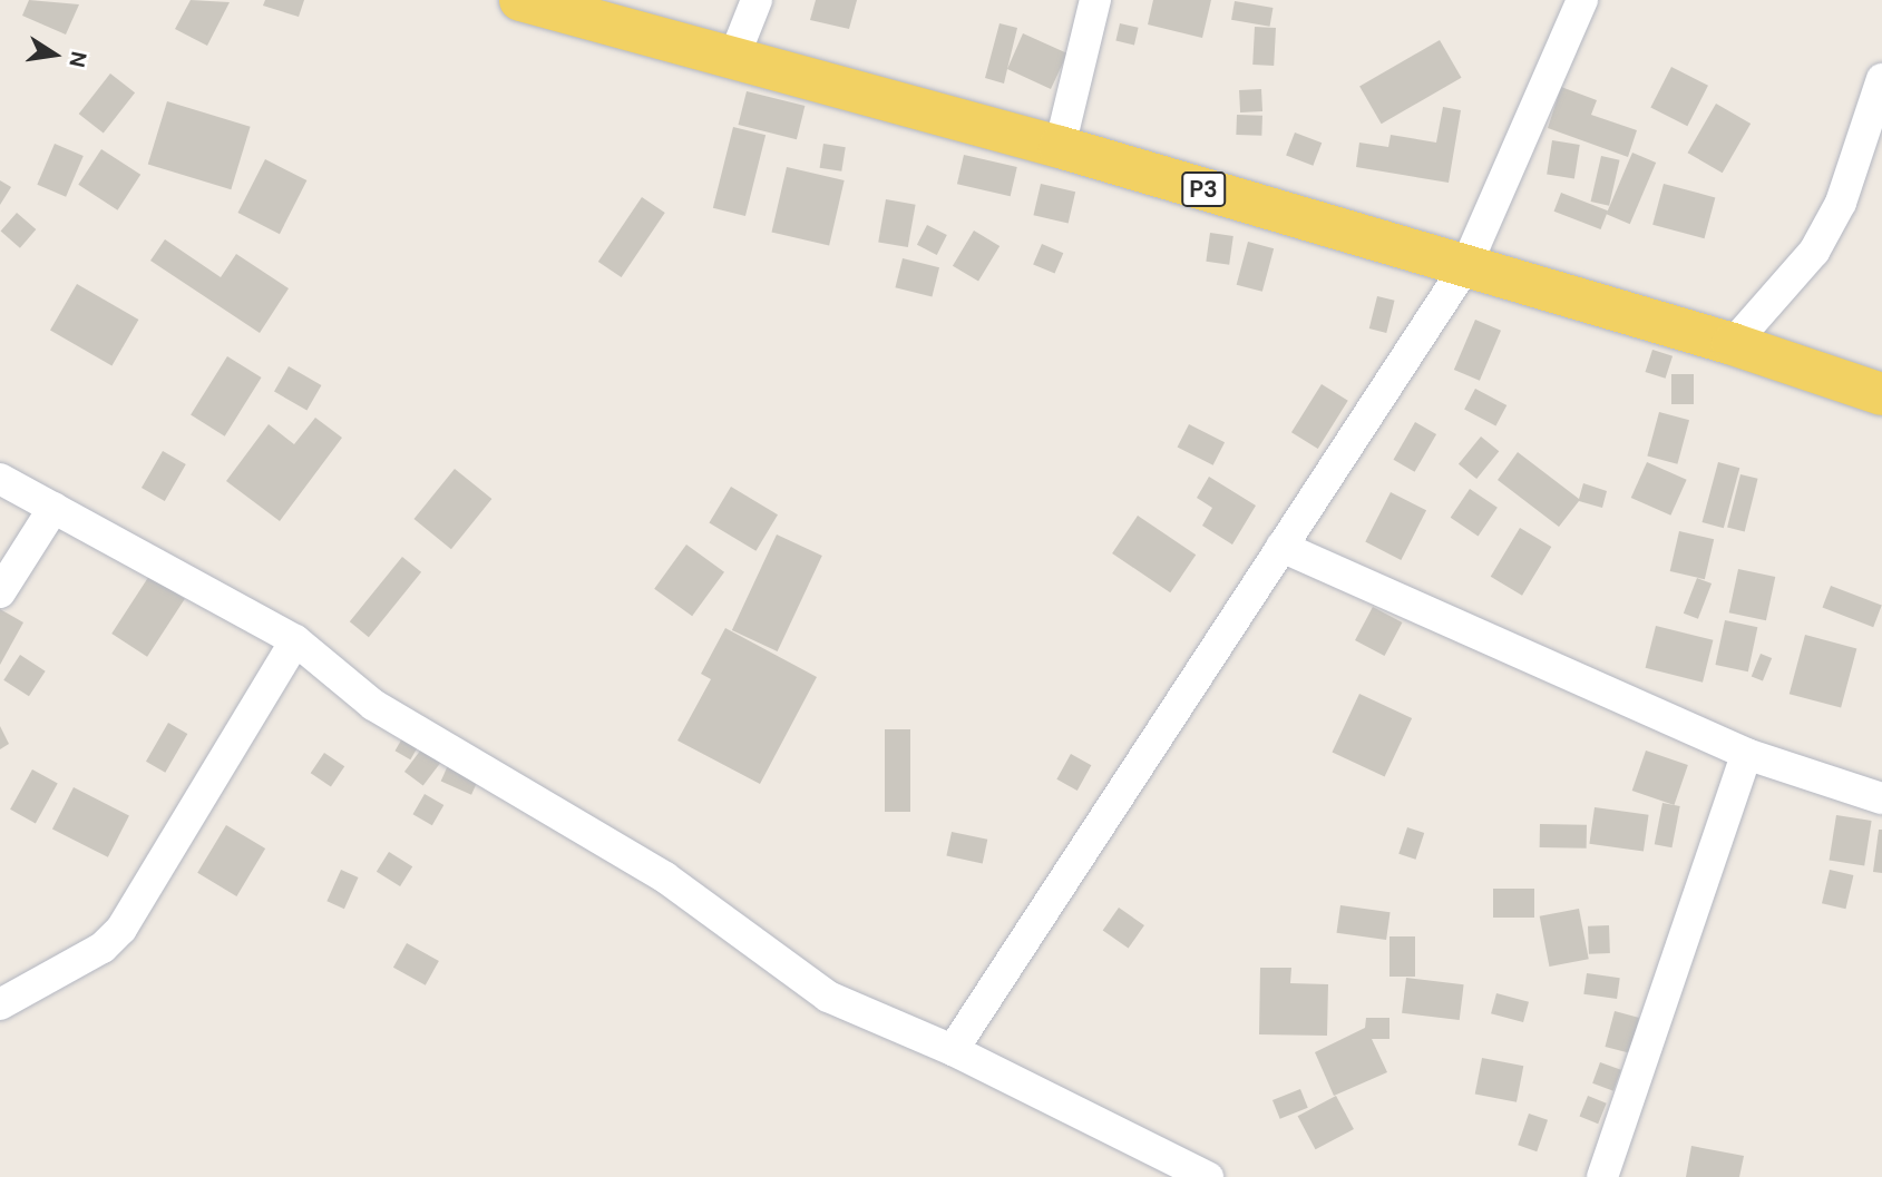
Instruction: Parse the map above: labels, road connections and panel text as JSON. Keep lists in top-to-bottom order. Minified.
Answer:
{"streets":{"main road":["P3"]},"north":"right"}
